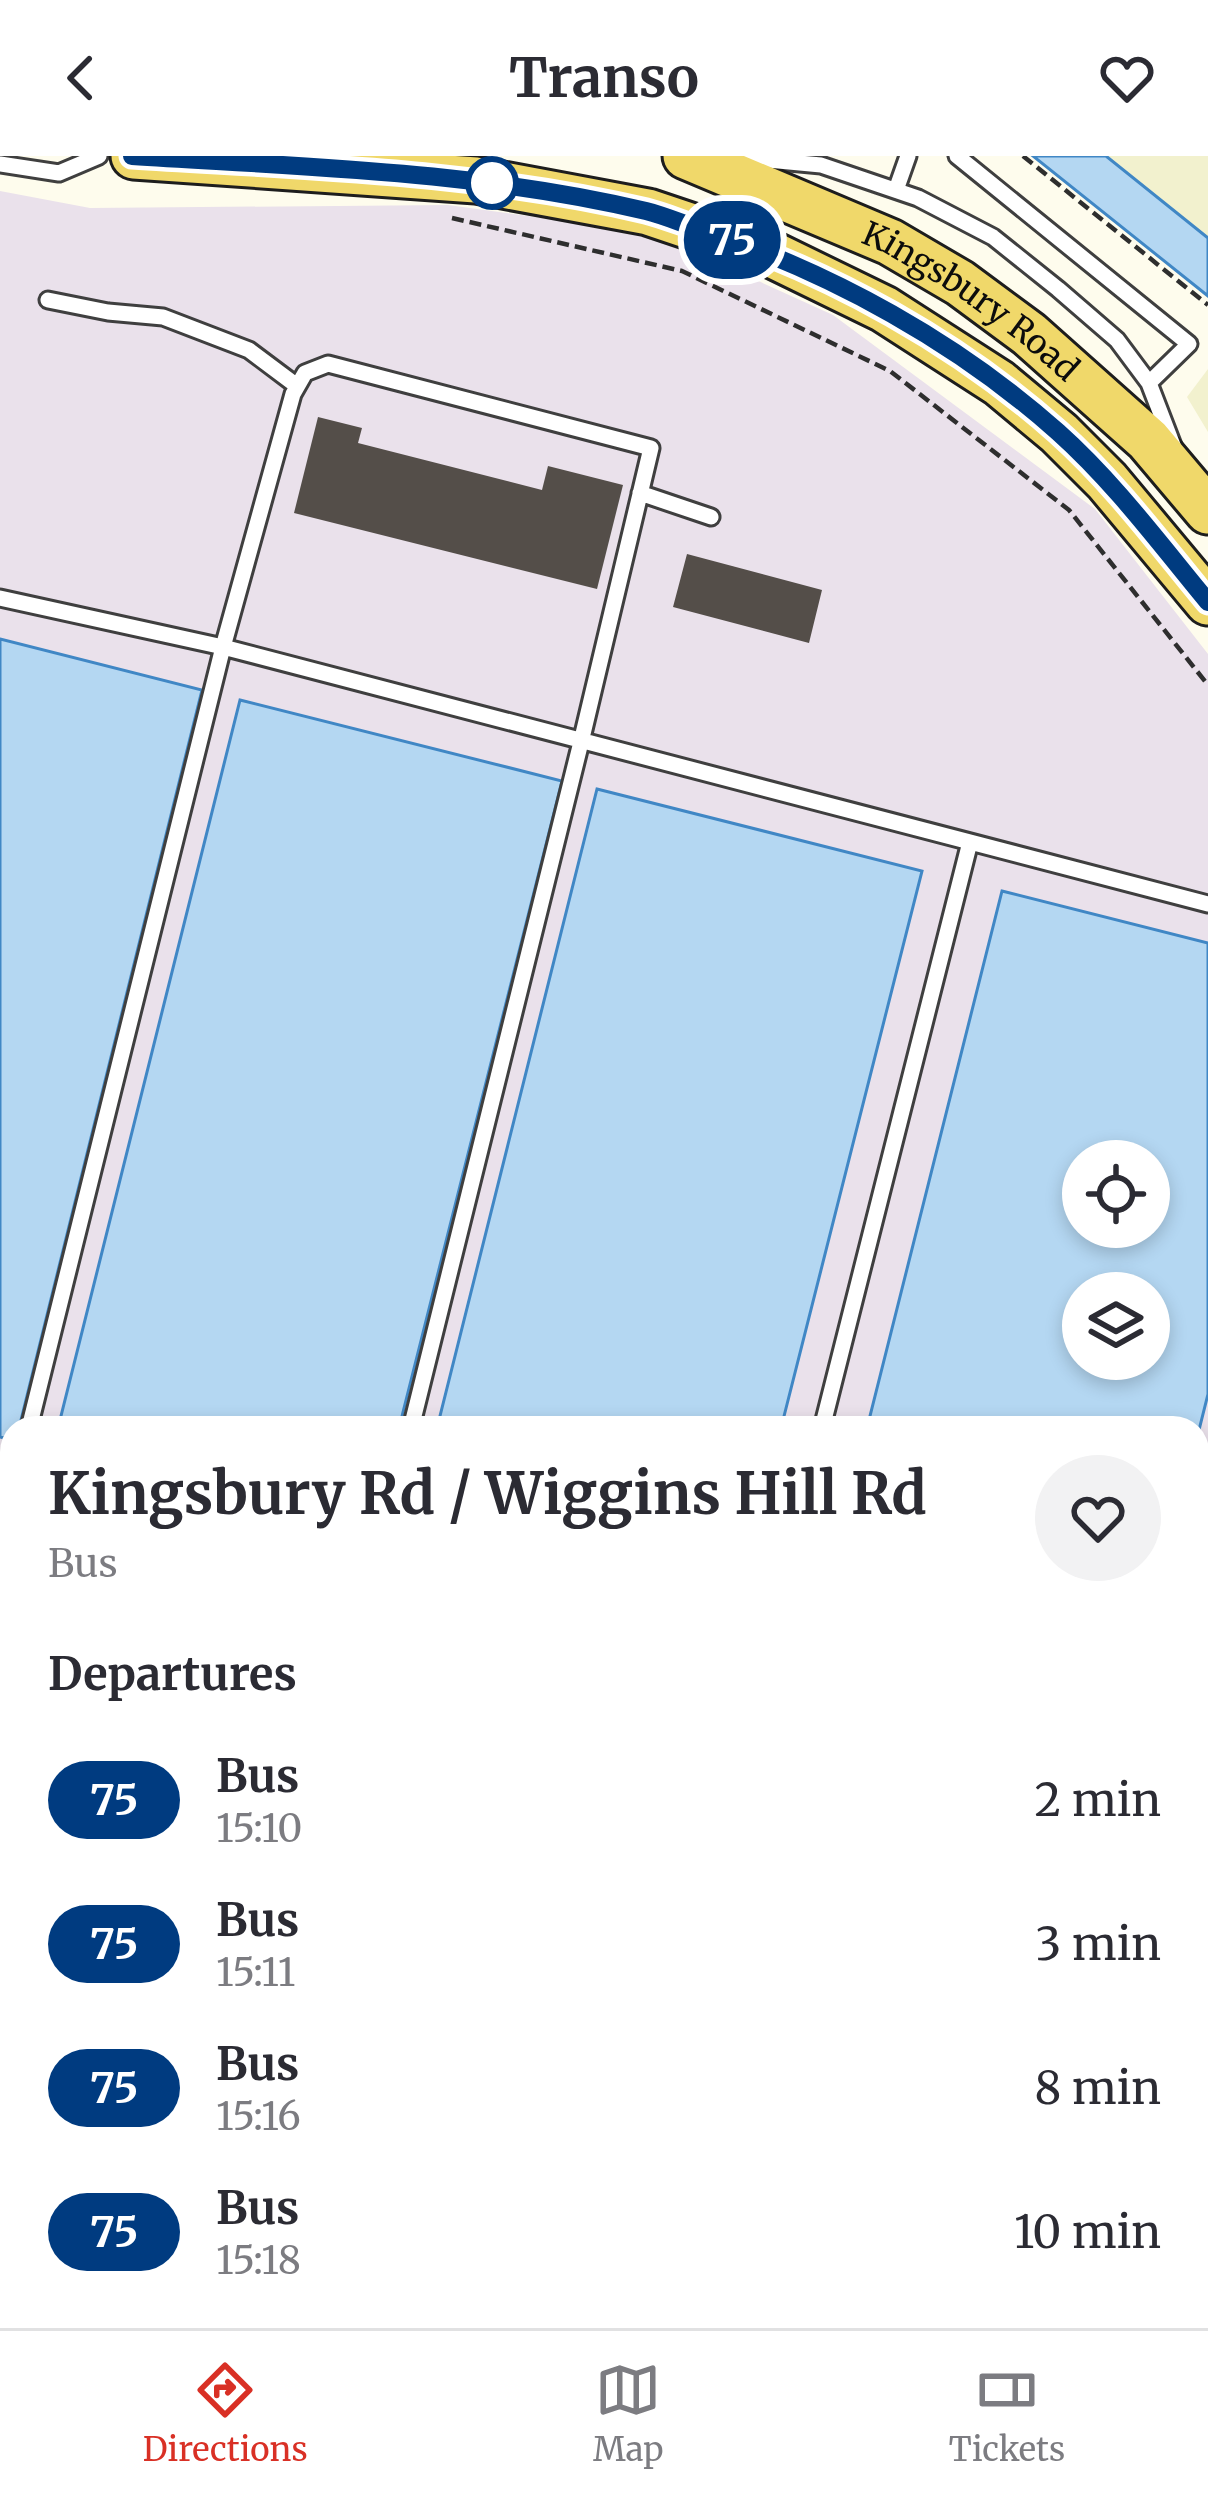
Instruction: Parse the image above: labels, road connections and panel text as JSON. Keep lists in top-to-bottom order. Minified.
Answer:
{"streets":{"main road":["Kingsbury Road"]},"lines":["bus line 75"],"page":{"header":"Transo","on_map":"75","heading":[["Kingsbury Rd / Wiggins Hill Rd","Bus"],"Departures"],"list":[{"mark":"75","name":"Bus","note":"15:10","value":"2 min"},{"mark":"75","name":"Bus","note":"15:11","value":"3 min"},{"mark":"75","name":"Bus","note":"15:16","value":"8 min"},{"mark":"75","name":"Bus","note":"15:18","value":"10 min"}],"tabs":["Directions","Map","Tickets"]}}
